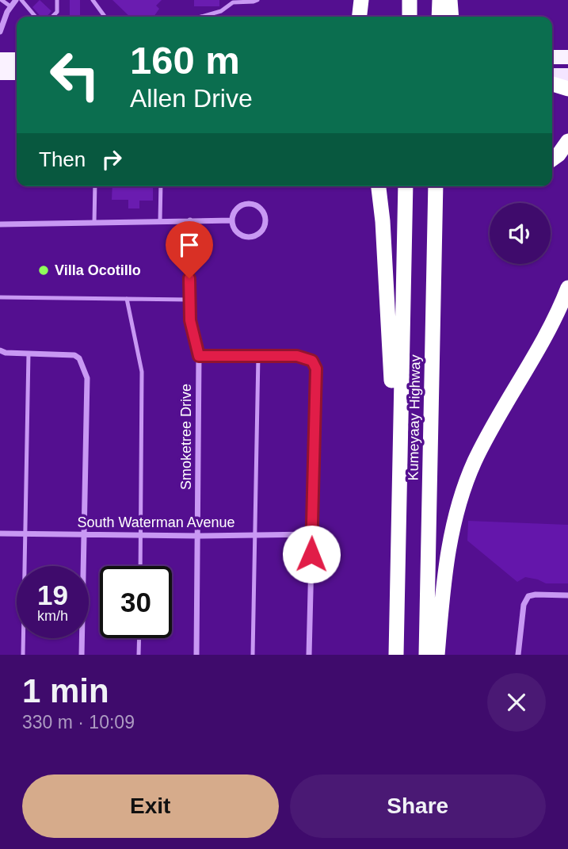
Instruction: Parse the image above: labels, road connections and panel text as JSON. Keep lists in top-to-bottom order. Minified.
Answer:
{"streets":{"highway":["Kumeyaay Highway"],"street":["Smoketree Drive","South Waterman Avenue"]},"crossings":[["Smoketree Drive","South Waterman Avenue"]],"places":["Villa Ocotillo"],"page":{"turn":["160 m","Allen Drive"],"then":"Then","speed":"19 km/h","limit":"30","heading":["1 min","330 m · 10:09"],"buttons":["Exit","Share"]}}
